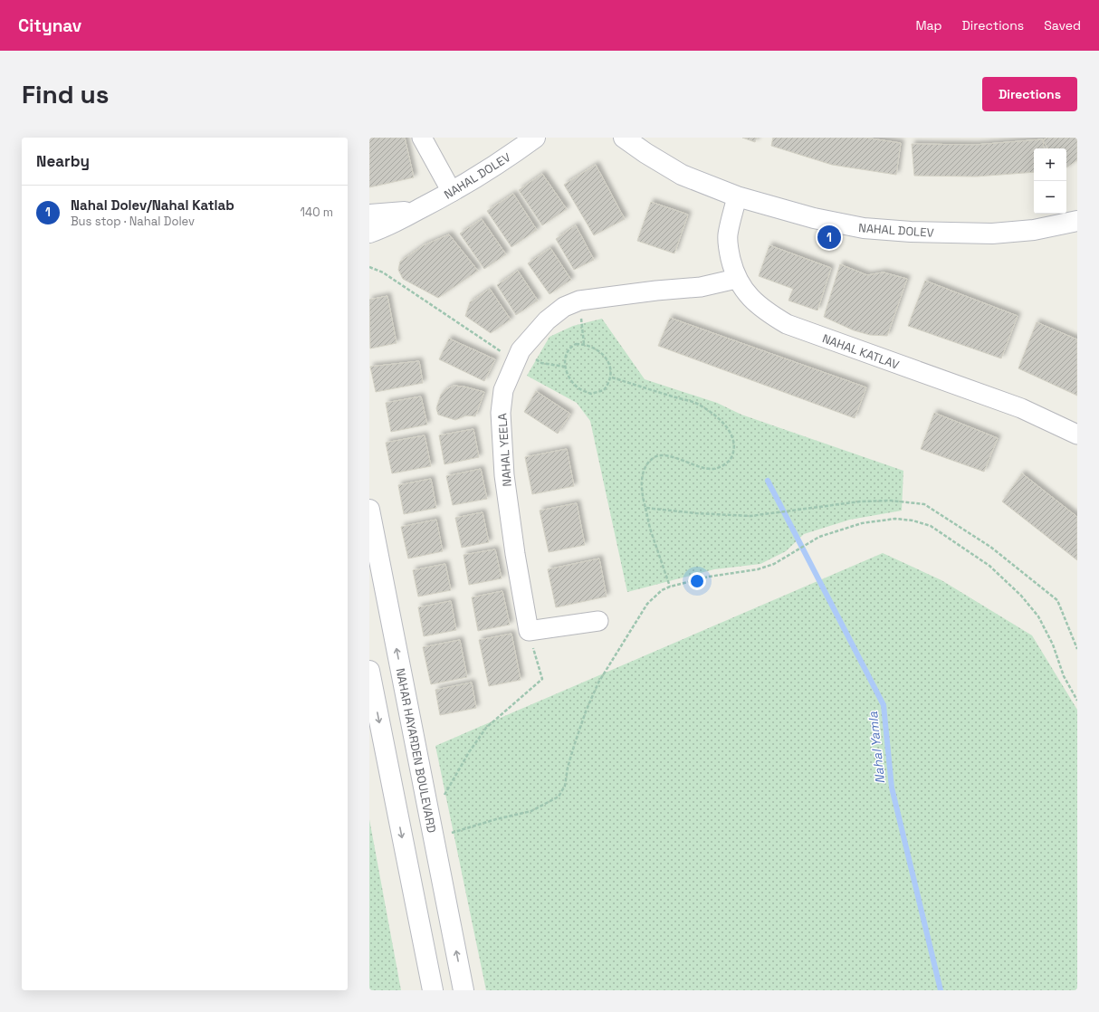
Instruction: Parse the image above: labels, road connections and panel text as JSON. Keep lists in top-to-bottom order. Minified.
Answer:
{"streets":{"main road":["NAHAL DOLEV","NAHAR HAYARDEN BOULEVARD"],"street":["NAHAL KATLAV","NAHAL YEELA"]},"crossings":[["NAHAL DOLEV","NAHAL KATLAV"],["NAHAL KATLAV","NAHAL YEELA"]],"water":["Nahal Yamla"],"page":{"header":"Citynav","nav":["Map","Directions","Saved"],"buttons":"Directions","title":"Find us","heading":"Nearby","map_buttons":["+","−"],"list":[{"mark":"1","name":"Nahal Dolev/Nahal Katlab","note":"Bus stop · Nahal Dolev","value":"140 m"}],"pins":"1"}}
